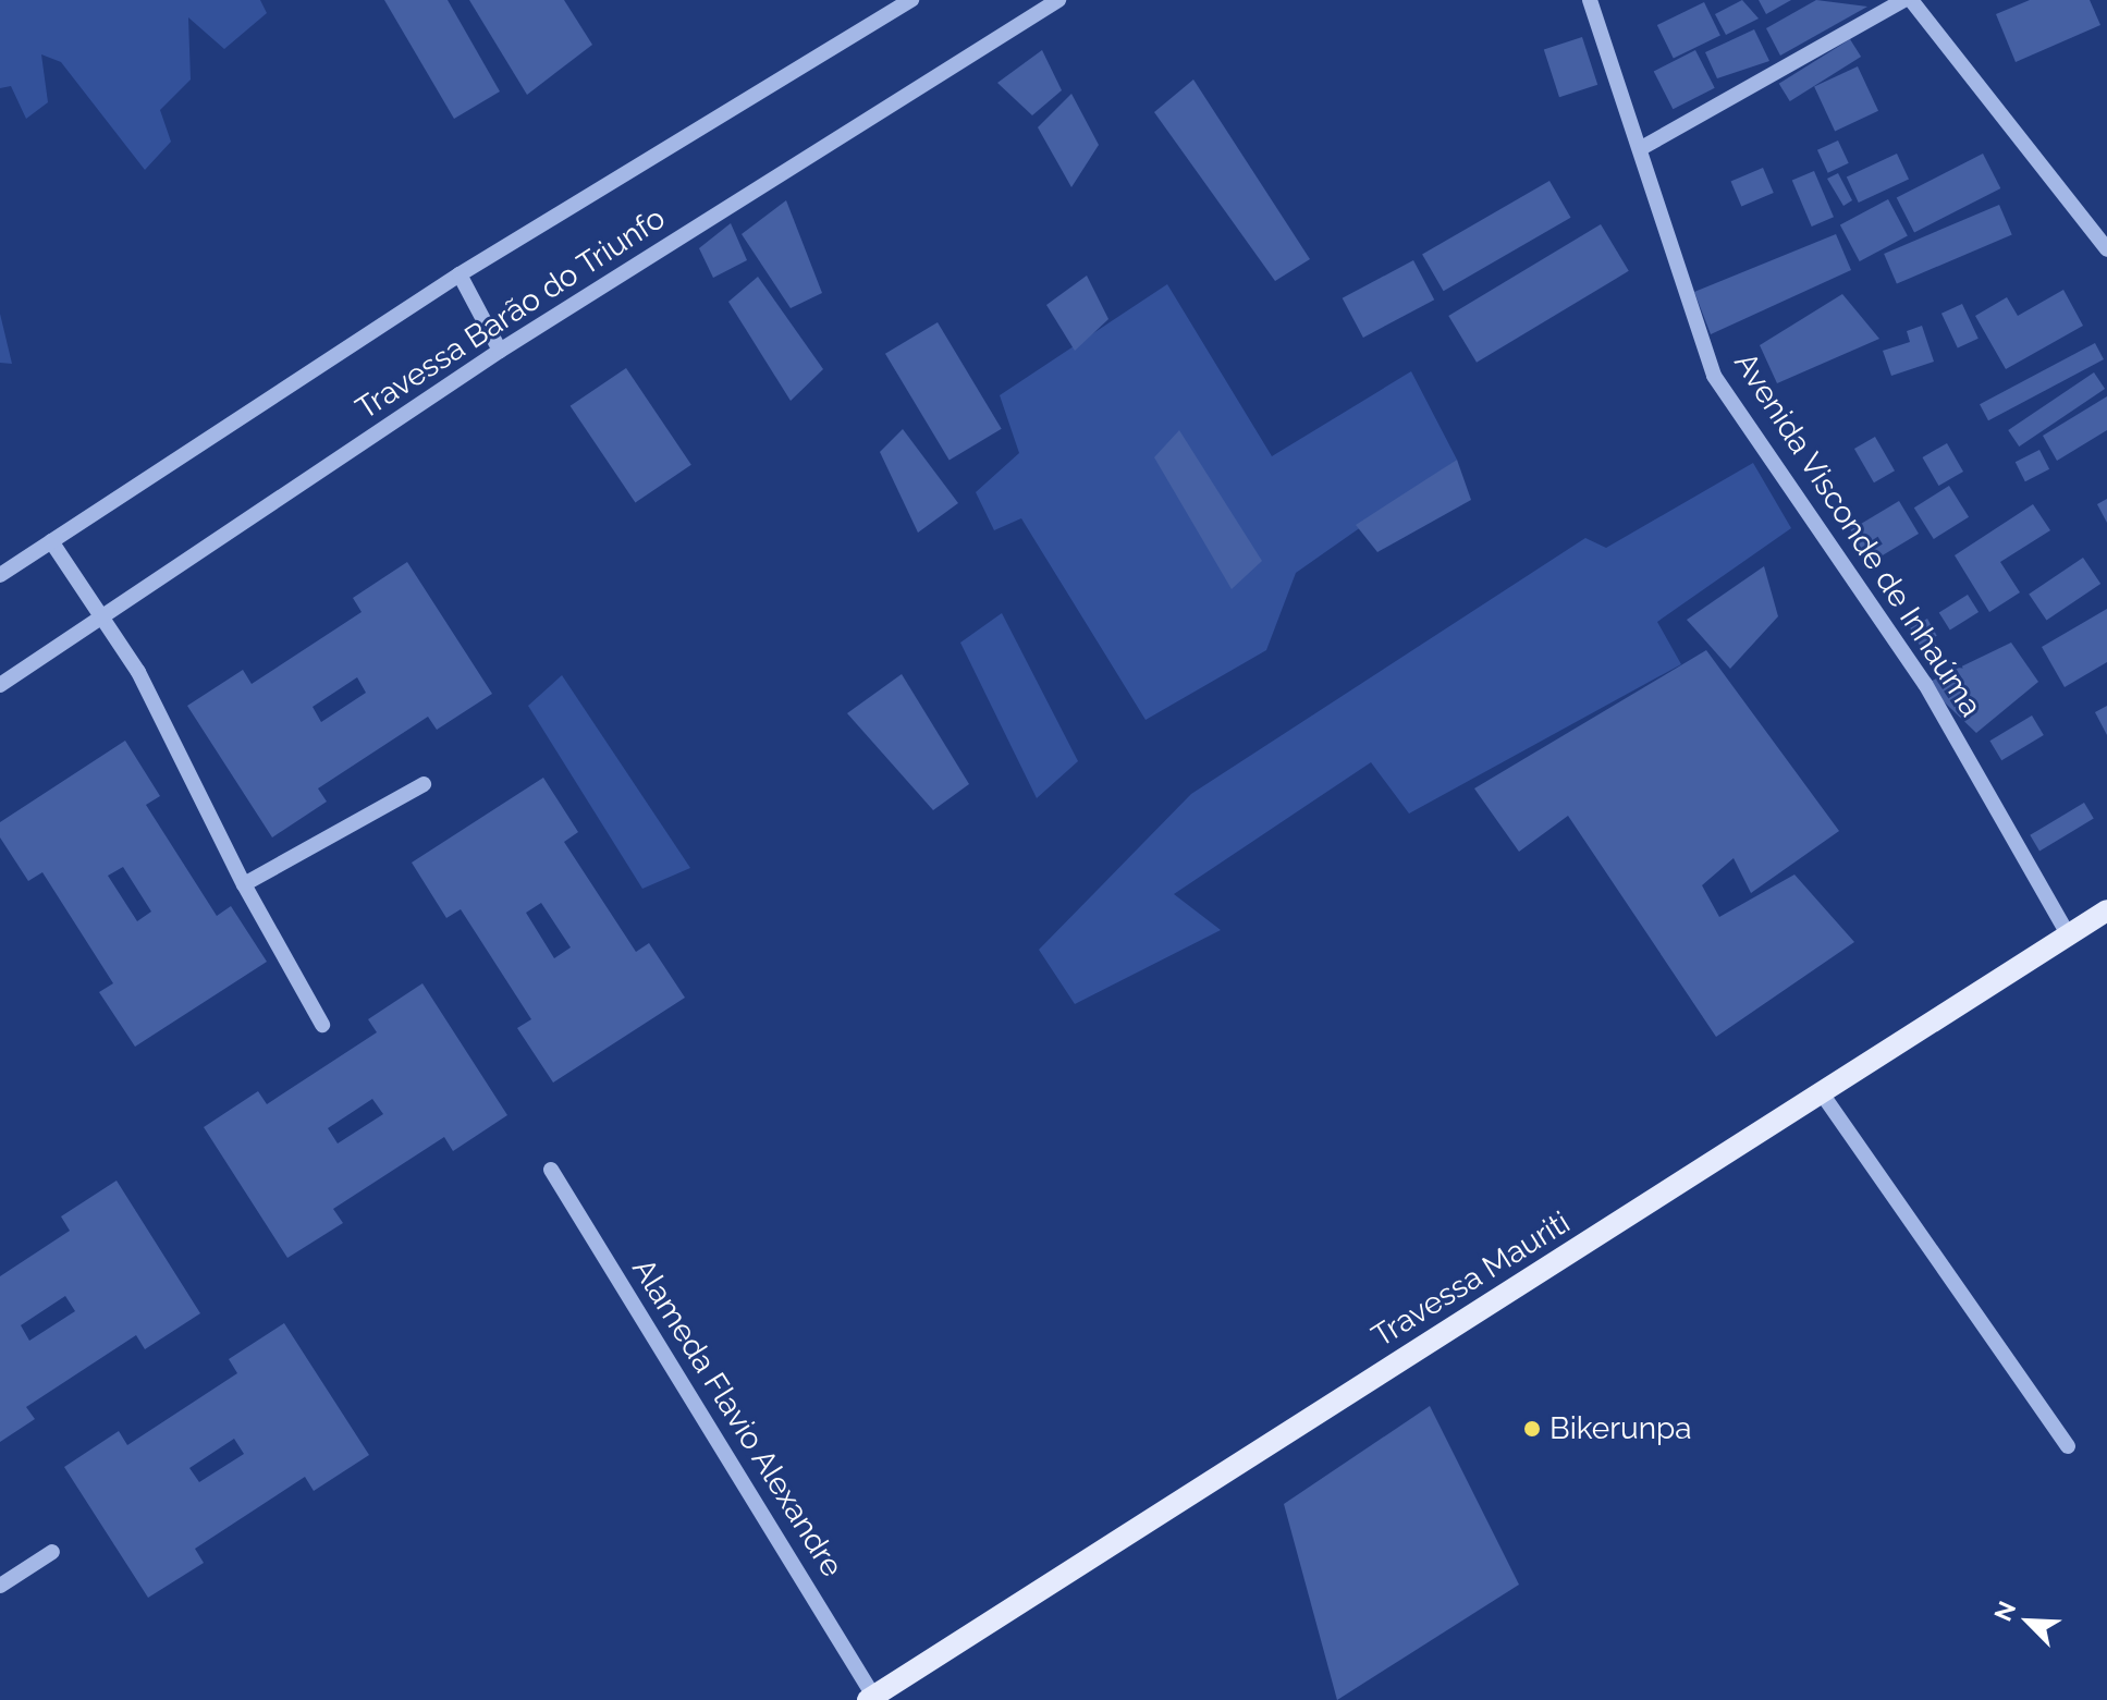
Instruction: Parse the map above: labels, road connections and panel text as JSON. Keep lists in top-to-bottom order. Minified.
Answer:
{"streets":{"main road":["Travessa Mauriti"],"street":["Travessa Barão do Triunfo","Avenida Visconde de Inhaúma","Alameda Flavio Alexandre"]},"crossings":[["Avenida Visconde de Inhaúma","Travessa Mauriti"],["Travessa Mauriti","Alameda Flavio Alexandre"]],"places":["Bikerunpa"],"north":"top left"}
